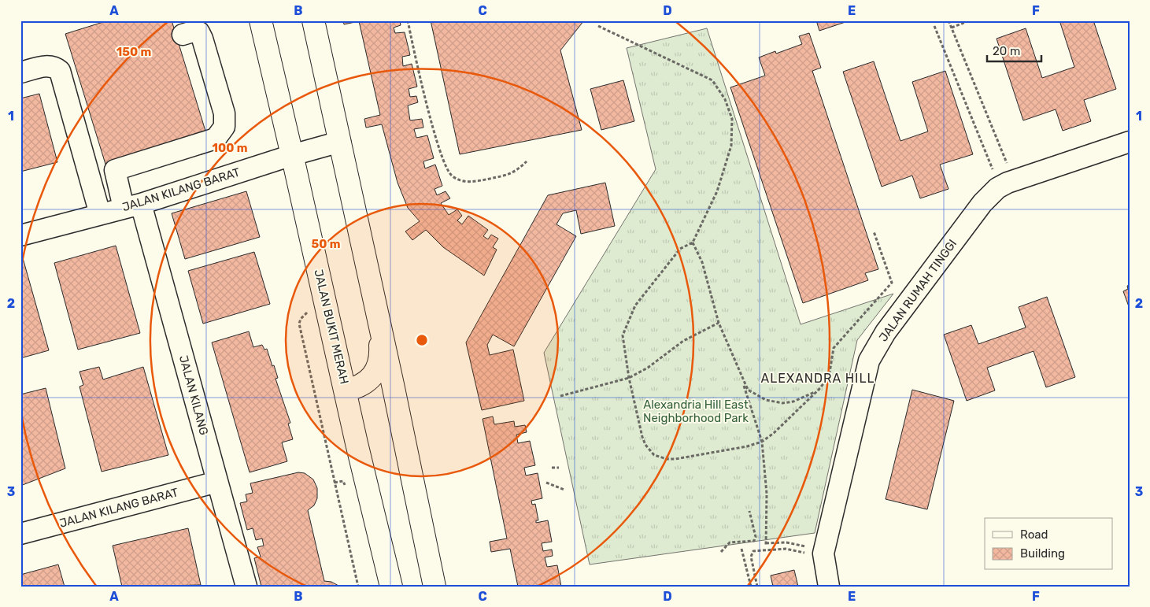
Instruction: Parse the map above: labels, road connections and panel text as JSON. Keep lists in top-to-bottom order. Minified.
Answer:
{"streets":{"main road":["JALAN BUKIT MERAH"],"street":["JALAN KILANG BARAT","JALAN RUMAH TINGGI","JALAN KILANG"]},"crossings":[["JALAN KILANG BARAT","JALAN BUKIT MERAH"],["JALAN KILANG BARAT","JALAN KILANG"]],"districts":["ALEXANDRA HILL"],"parks":["Alexandria Hill East Neighborhood Park"],"legend":["Road","Building"],"scale_bar":"20 m","grid":{"columns":["A","B","C","D","E","F"],"rows":["1","2","3"]},"rings":["150 m","100 m","50 m"]}
